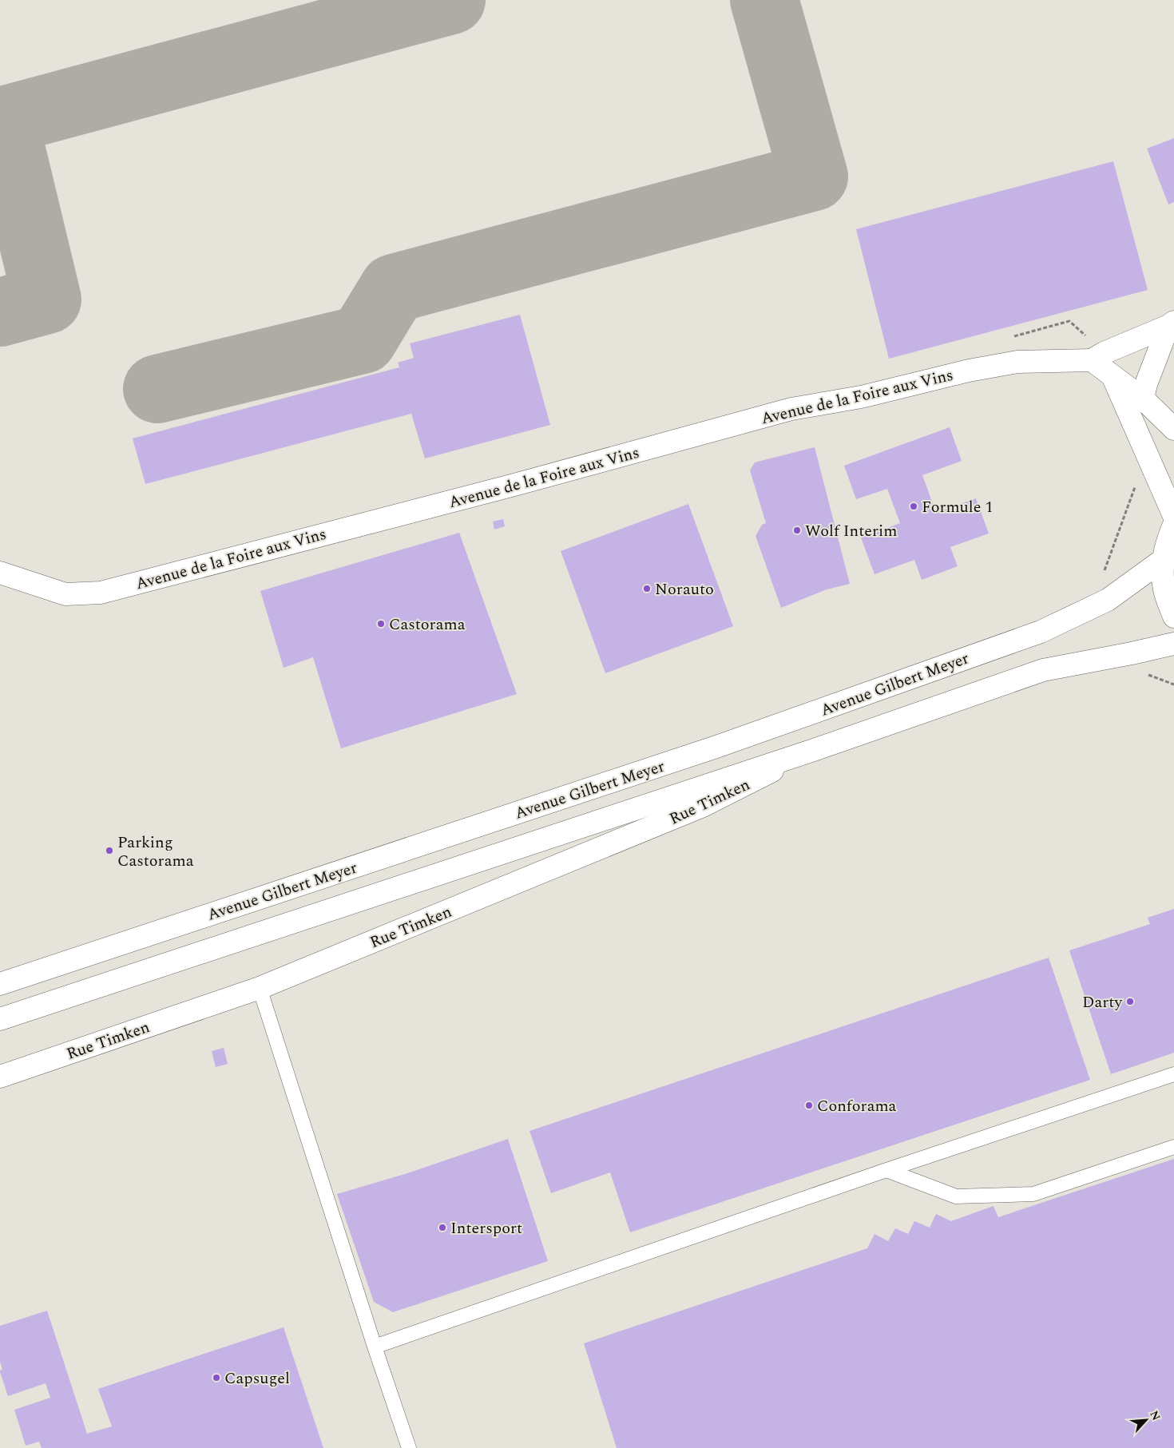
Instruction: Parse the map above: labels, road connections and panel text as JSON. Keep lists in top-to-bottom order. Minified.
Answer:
{"streets":{"main road":["Avenue de la Foire aux Vins","Avenue Gilbert Meyer","Rue Timken"]},"crossings":[["Avenue Gilbert Meyer","Rue Timken"]],"places":["Formule 1","Wolf Interim","Norauto","Castorama","Parking Castorama","Darty","Conforama","Intersport","Capsugel"],"north":"top right"}
